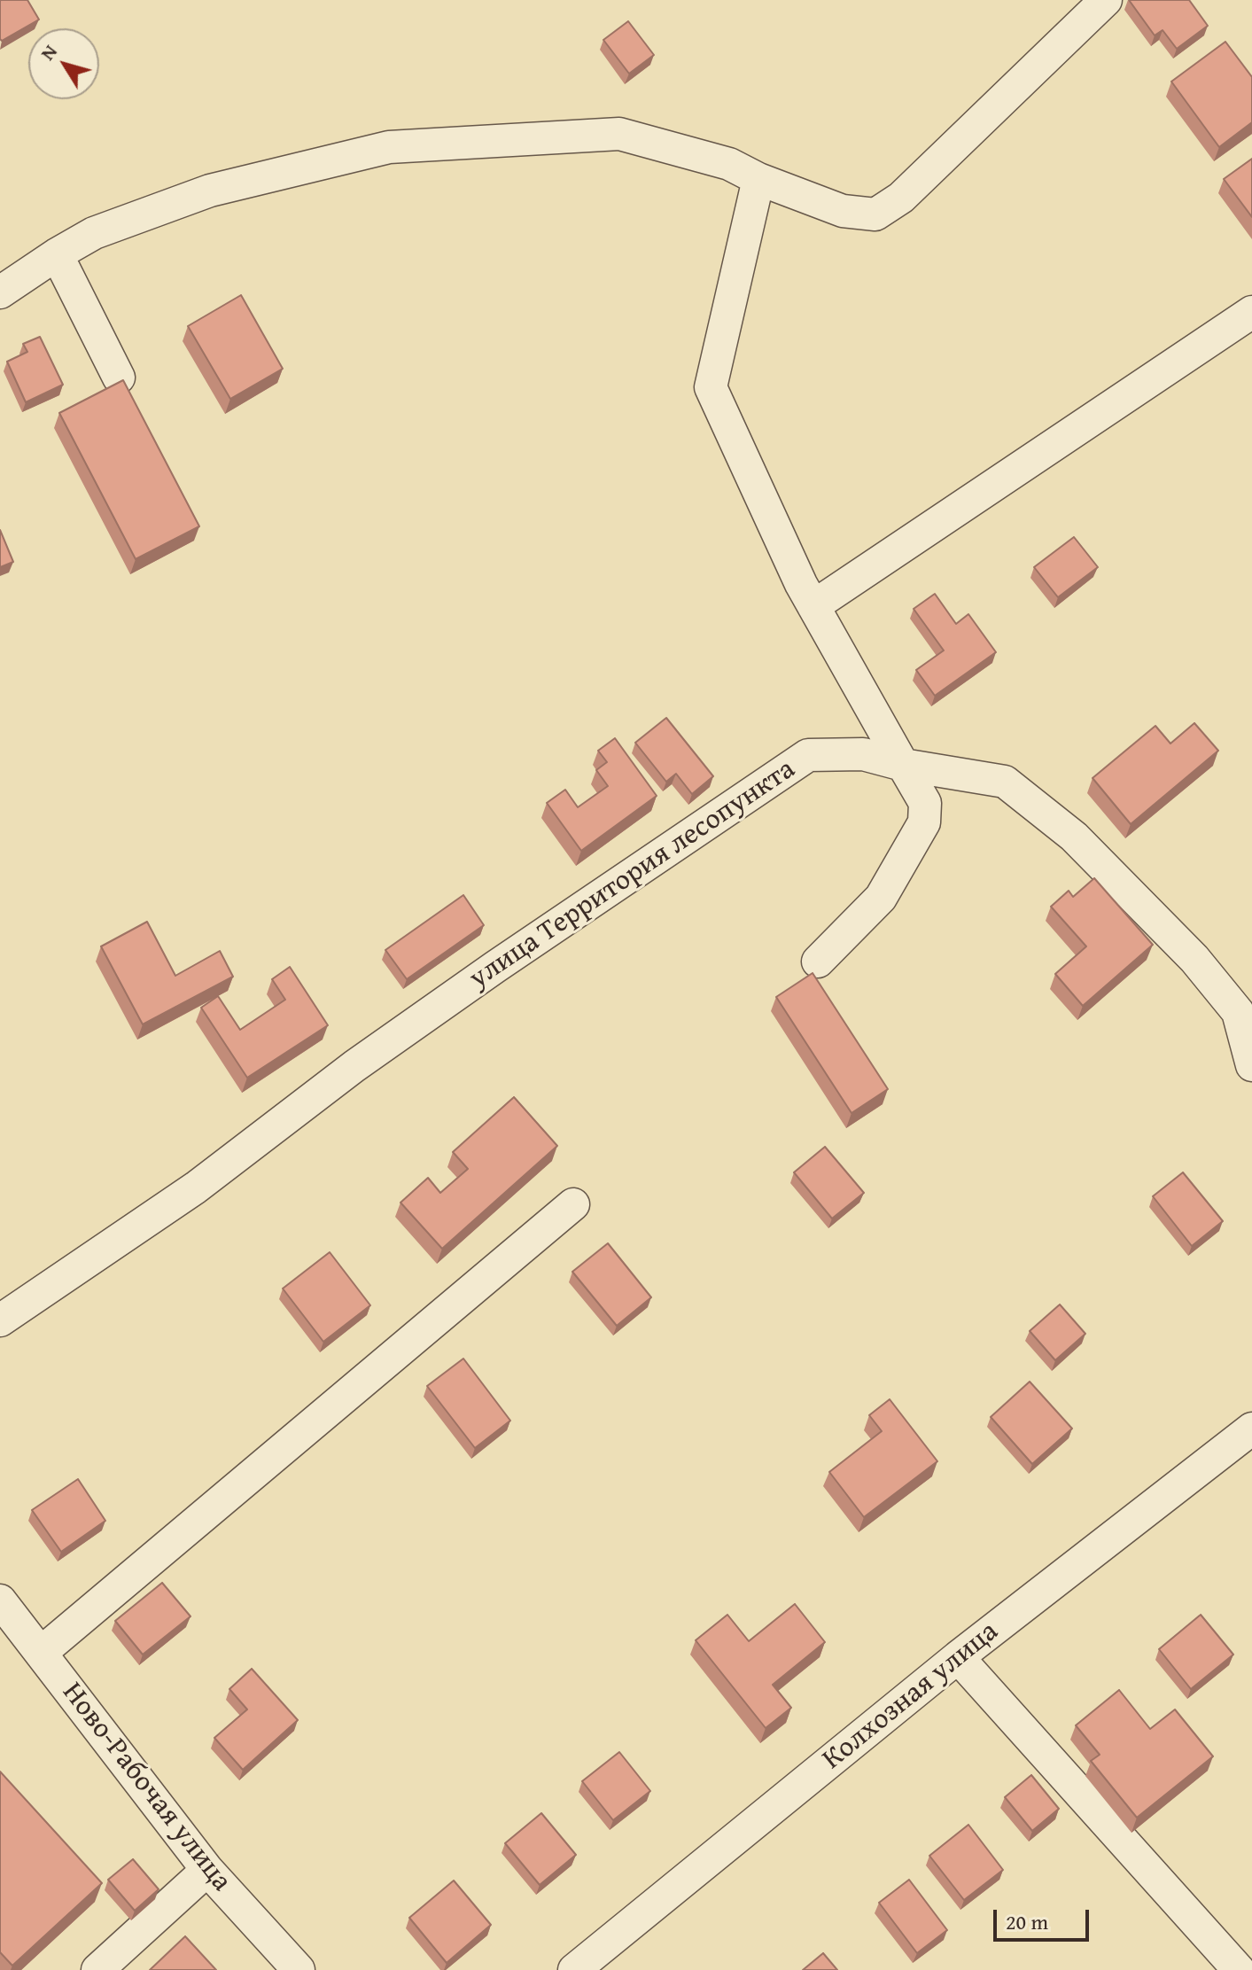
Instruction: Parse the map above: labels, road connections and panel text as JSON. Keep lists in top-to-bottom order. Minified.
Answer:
{"streets":{"street":["улица Территория лесопункта","Колхозная улица","Ново-Рабочая улица"]},"scale_bar":"20 m","north":"top left"}
